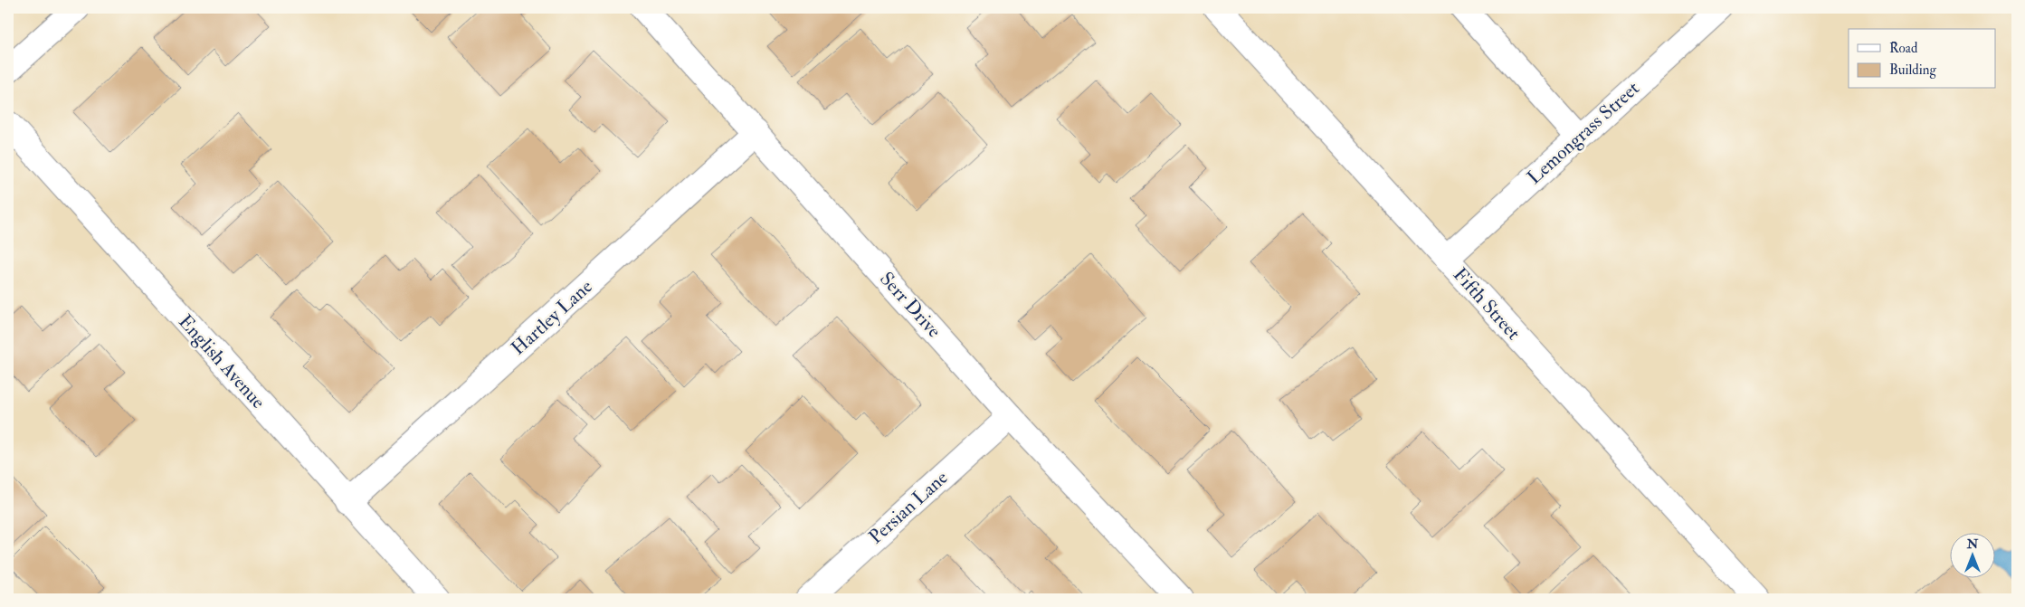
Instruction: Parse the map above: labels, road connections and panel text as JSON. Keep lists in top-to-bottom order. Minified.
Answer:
{"streets":{"street":["Lemongrass Street","Fifth Street","Serr Drive","Hartley Lane","English Avenue","Persian Lane"]},"crossings":[["Lemongrass Street","Fifth Street"],["Serr Drive","Hartley Lane"],["Serr Drive","Persian Lane"],["Hartley Lane","English Avenue"]],"legend":["Road","Building"],"north":"top"}
